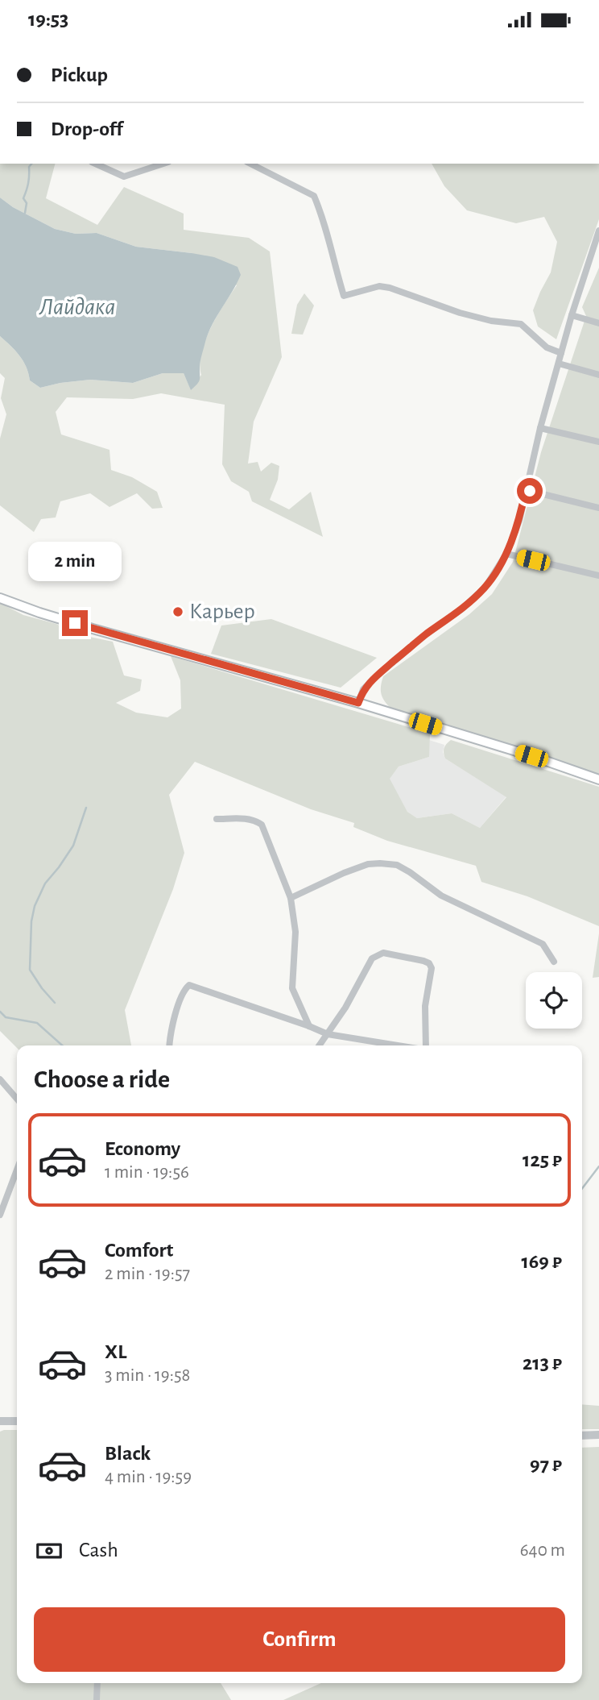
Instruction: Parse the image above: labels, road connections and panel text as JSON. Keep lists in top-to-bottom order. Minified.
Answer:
{"water":["Лайдака"],"places":["Карьер"],"page":{"status":"19:53","banner":["Pickup","Drop-off"],"bubble":"2 min","heading":"Choose a ride","list":[{"name":"Economy","note":"1 min · 19:56","value":"125 ₽"},{"name":"Comfort","note":"2 min · 19:57","value":"169 ₽"},{"name":"XL","note":"3 min · 19:58","value":"213 ₽"},{"name":"Black","note":"4 min · 19:59","value":"97 ₽"}],"pay":["Cash","640 m"],"buttons":"Confirm"}}
